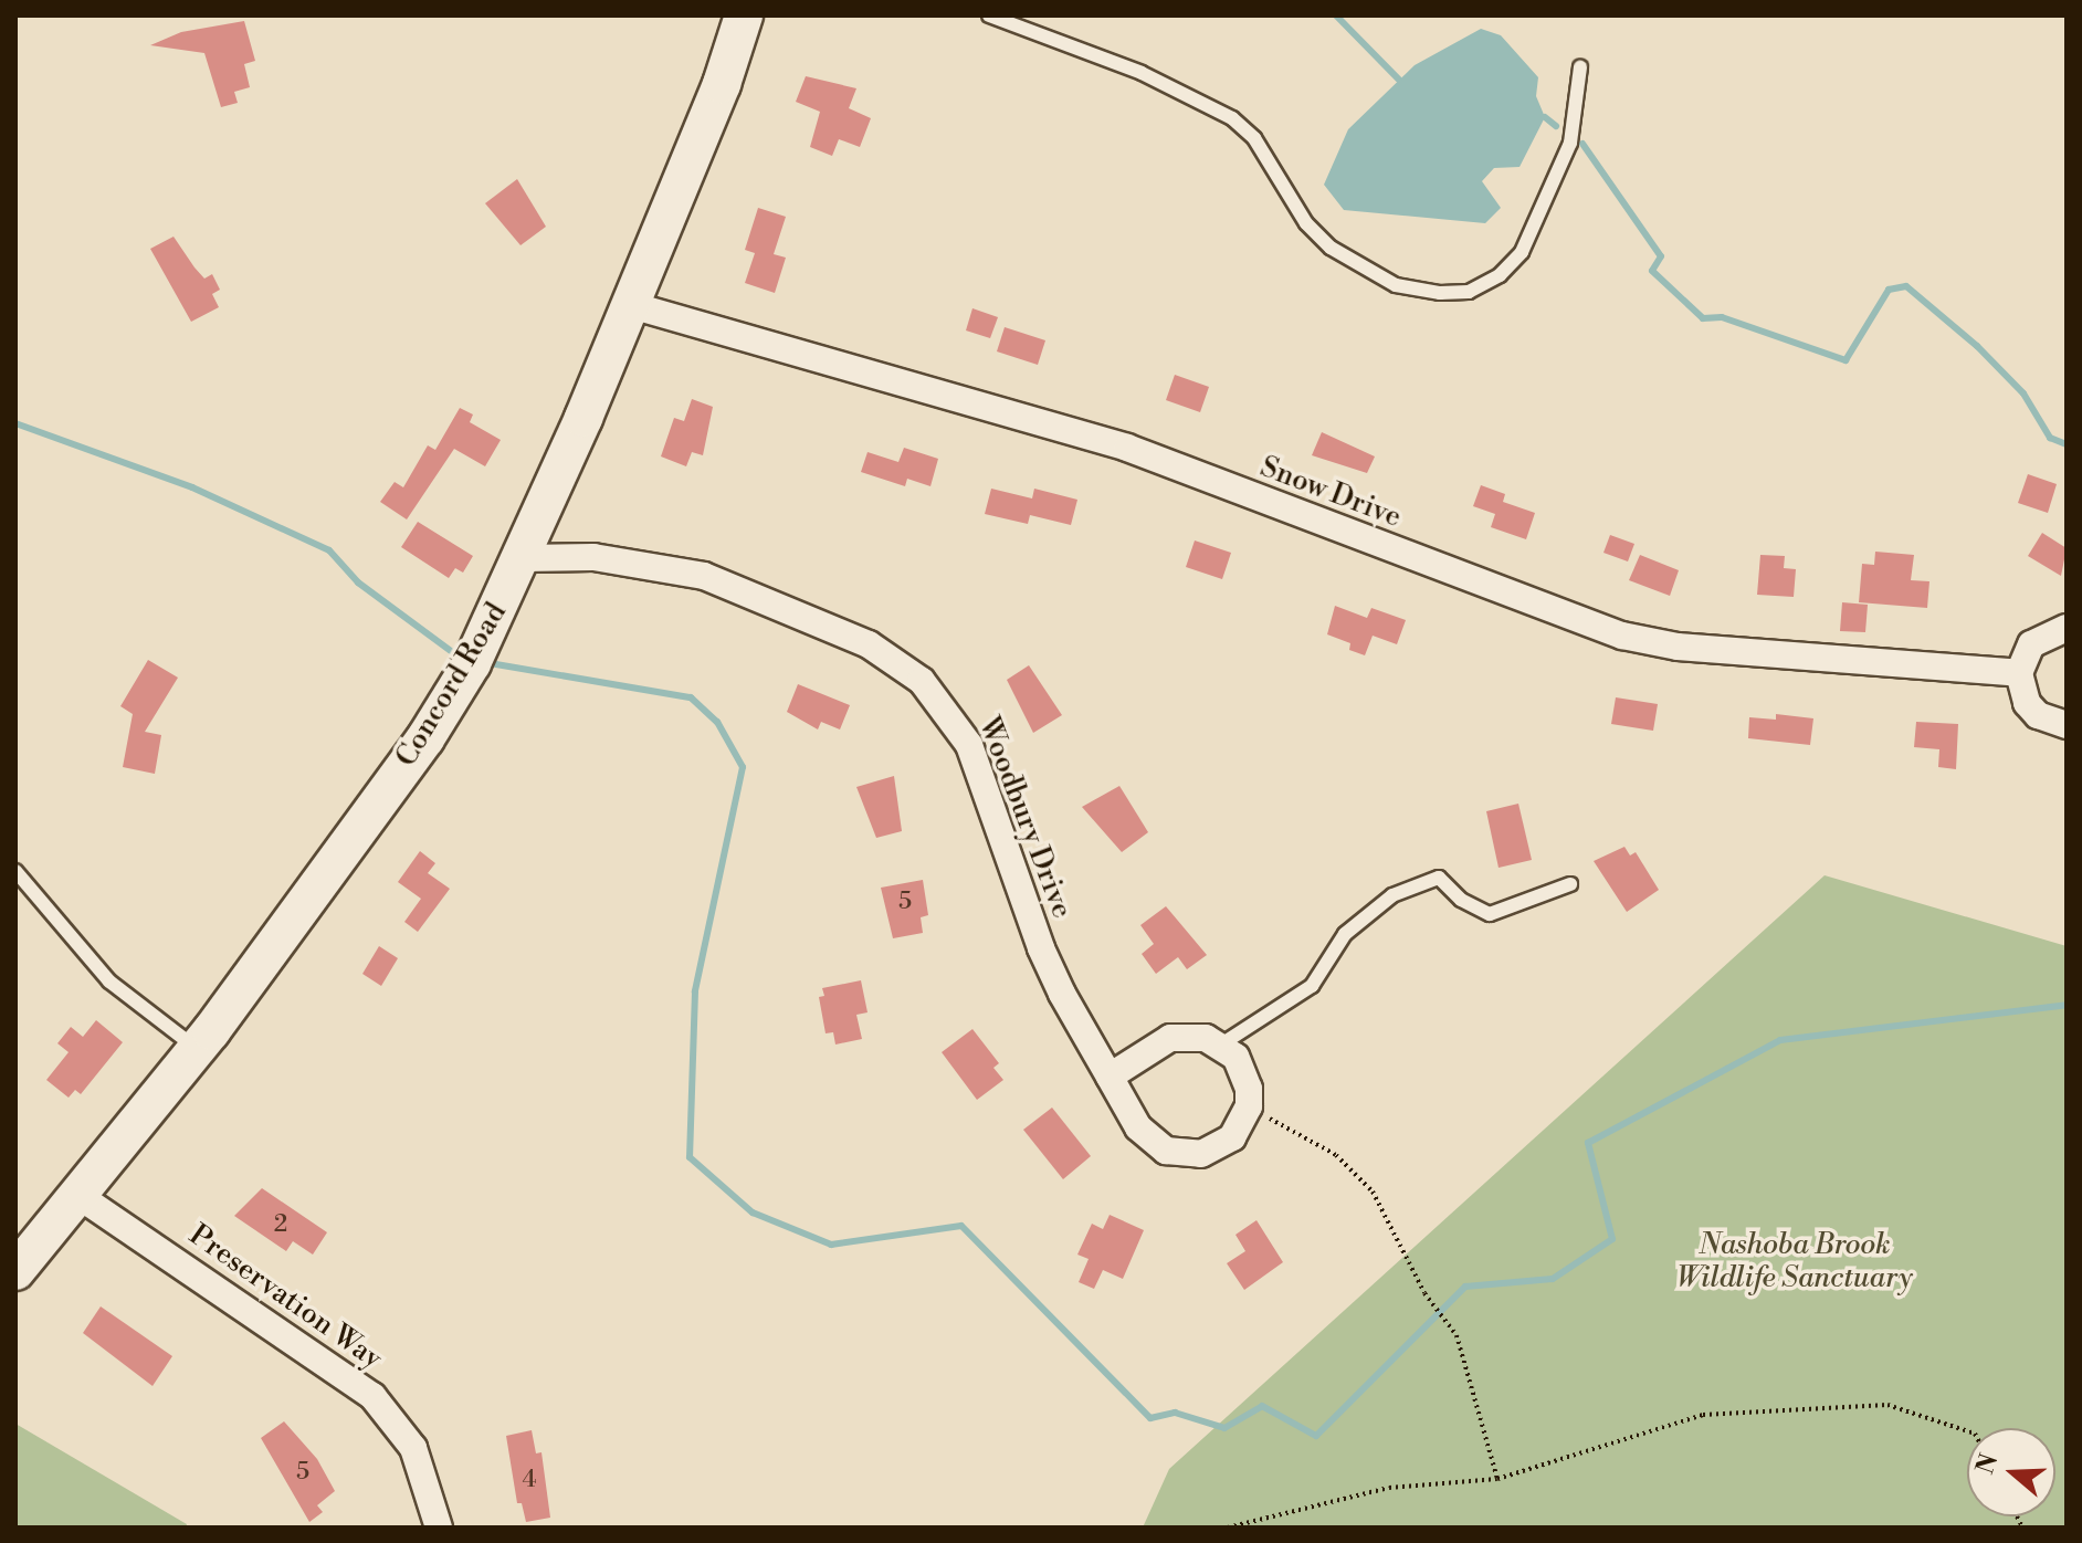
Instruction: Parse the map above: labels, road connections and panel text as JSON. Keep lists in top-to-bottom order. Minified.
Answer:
{"streets":{"main road":["Concord Road"],"street":["Snow Drive","Woodbury Drive","Preservation Way"]},"crossings":[["Snow Drive","Concord Road"],["Concord Road","Woodbury Drive"],["Concord Road","Preservation Way"]],"parks":["Nashoba Brook Wildlife Sanctuary"],"house_numbers":["5","2","5","4"],"north":"left"}
